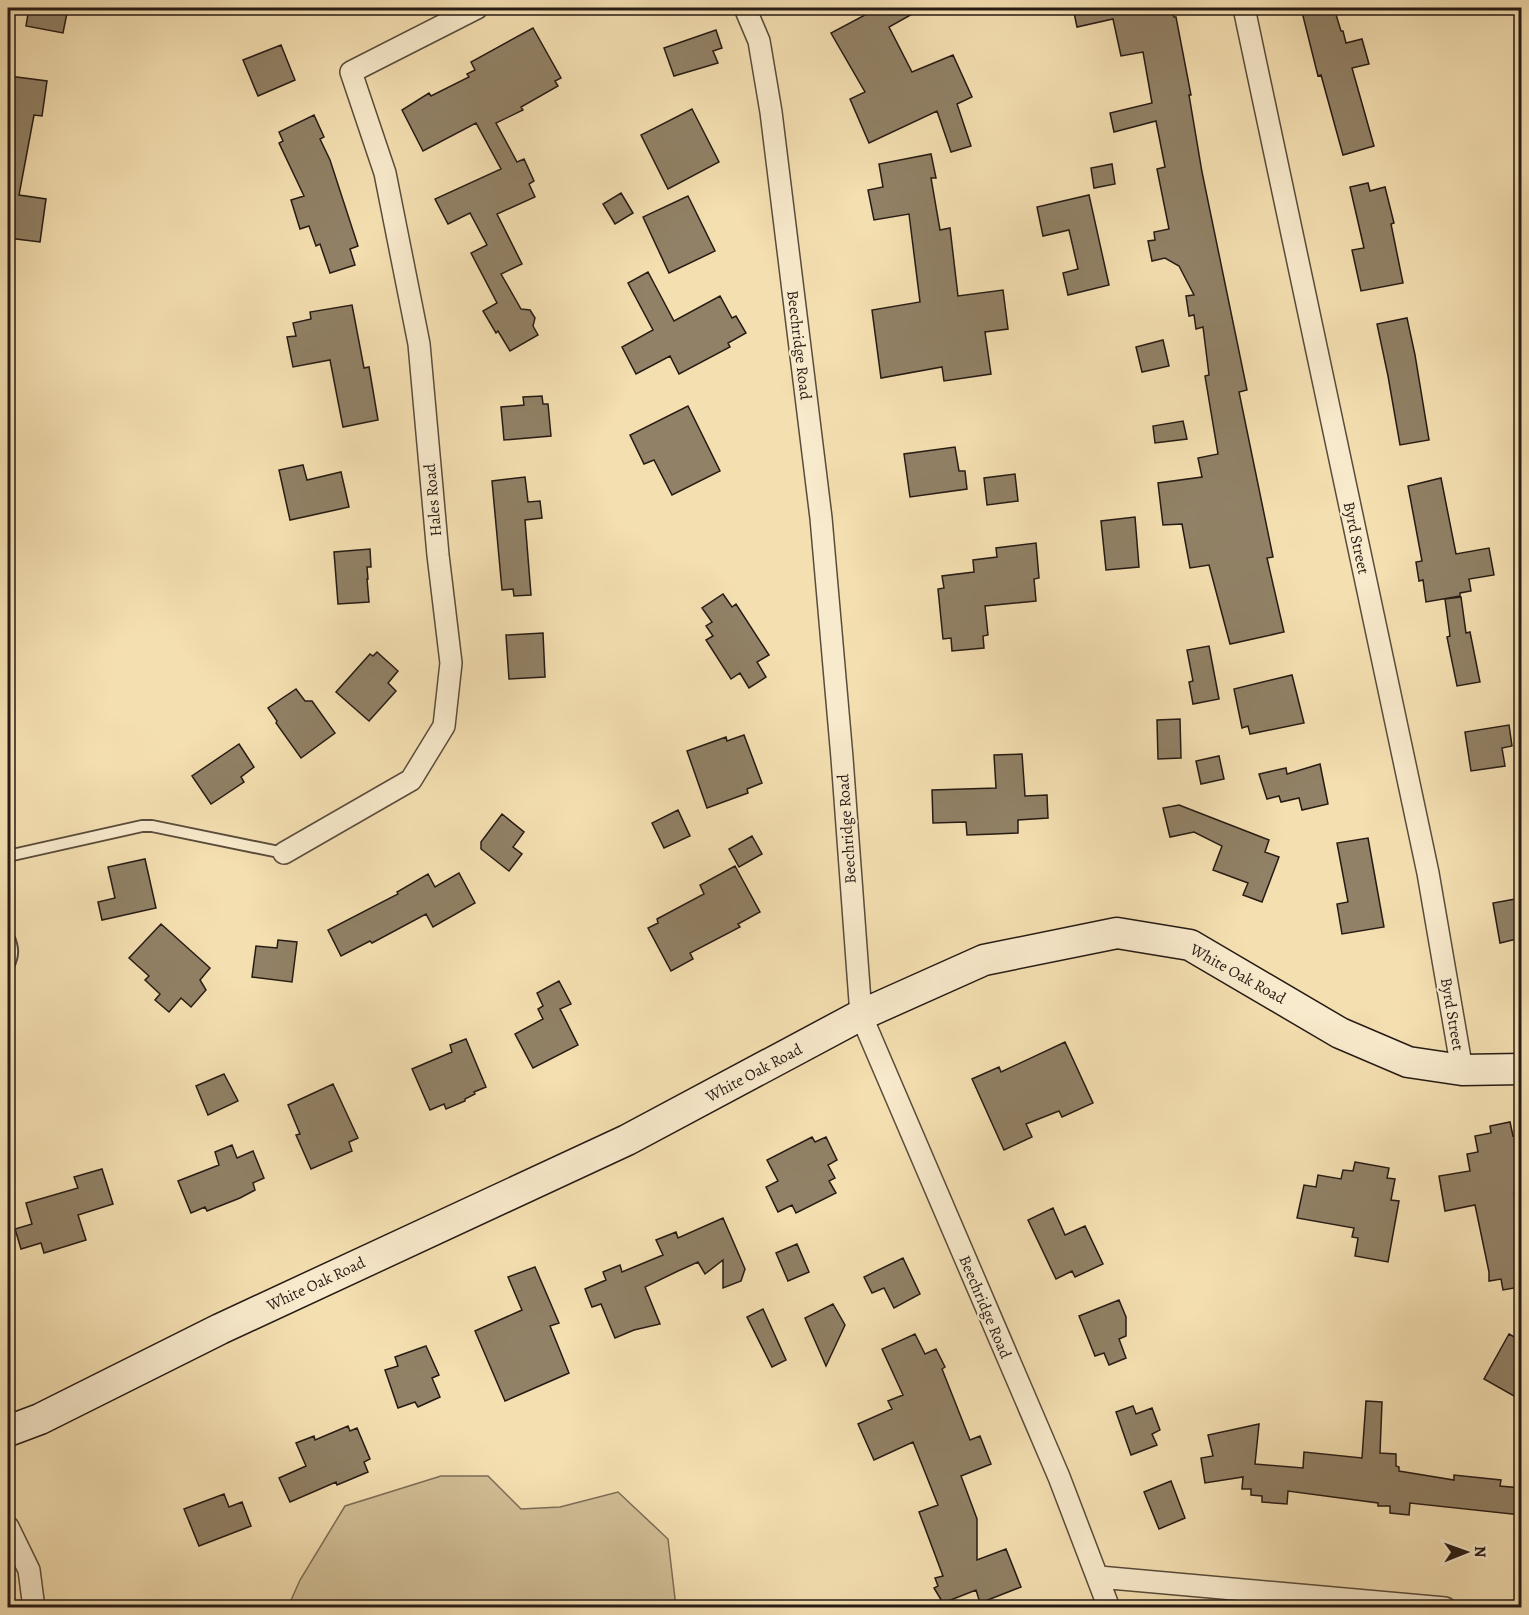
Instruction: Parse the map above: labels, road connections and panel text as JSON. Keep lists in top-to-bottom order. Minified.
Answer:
{"streets":{"street":["Beechridge Road","Hales Road","Byrd Street","White Oak Road"]},"crossings":[["Beechridge Road","White Oak Road"],["Byrd Street","White Oak Road"]],"north":"right"}
